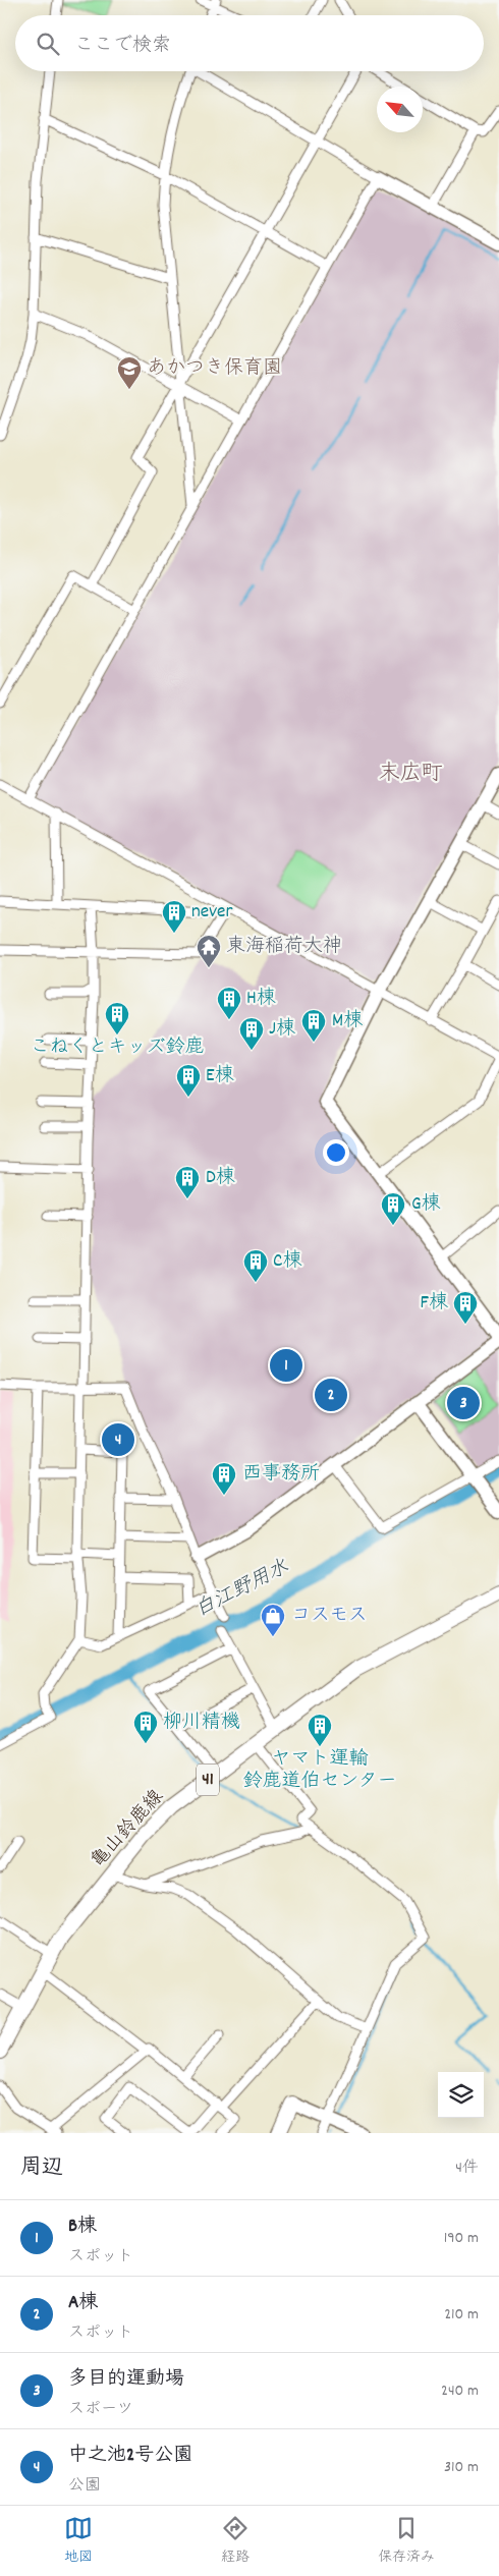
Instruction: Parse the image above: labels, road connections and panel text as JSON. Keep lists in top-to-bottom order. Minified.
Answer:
{"streets":{"main road":["41","亀山鈴鹿線"]},"districts":["末広町"],"water":["白江野用水"],"places":{"school or university":["あかつき保育園"],"building":["never","H棟","こねくとキッズ鈴鹿","M棟","J棟","E棟","D棟","G棟","C棟","F棟","西事務所","柳川精機","ヤマト運輸 鈴鹿道伯センター"],"temple":["東海稲荷大神"],"shop":["コスモス"]},"north":"top left","page":{"search":"ここで検索","pins":["1","2","3","4"],"heading":["周辺","4件"],"list":[{"mark":"1","name":"B棟","note":"スポット","value":"190 m"},{"mark":"2","name":"A棟","note":"スポット","value":"210 m"},{"mark":"3","name":"多目的運動場","note":"スポーツ","value":"240 m"},{"mark":"4","name":"中之池2号公園","note":"公園","value":"310 m"}],"nav":["地図","経路","保存済み"]}}
